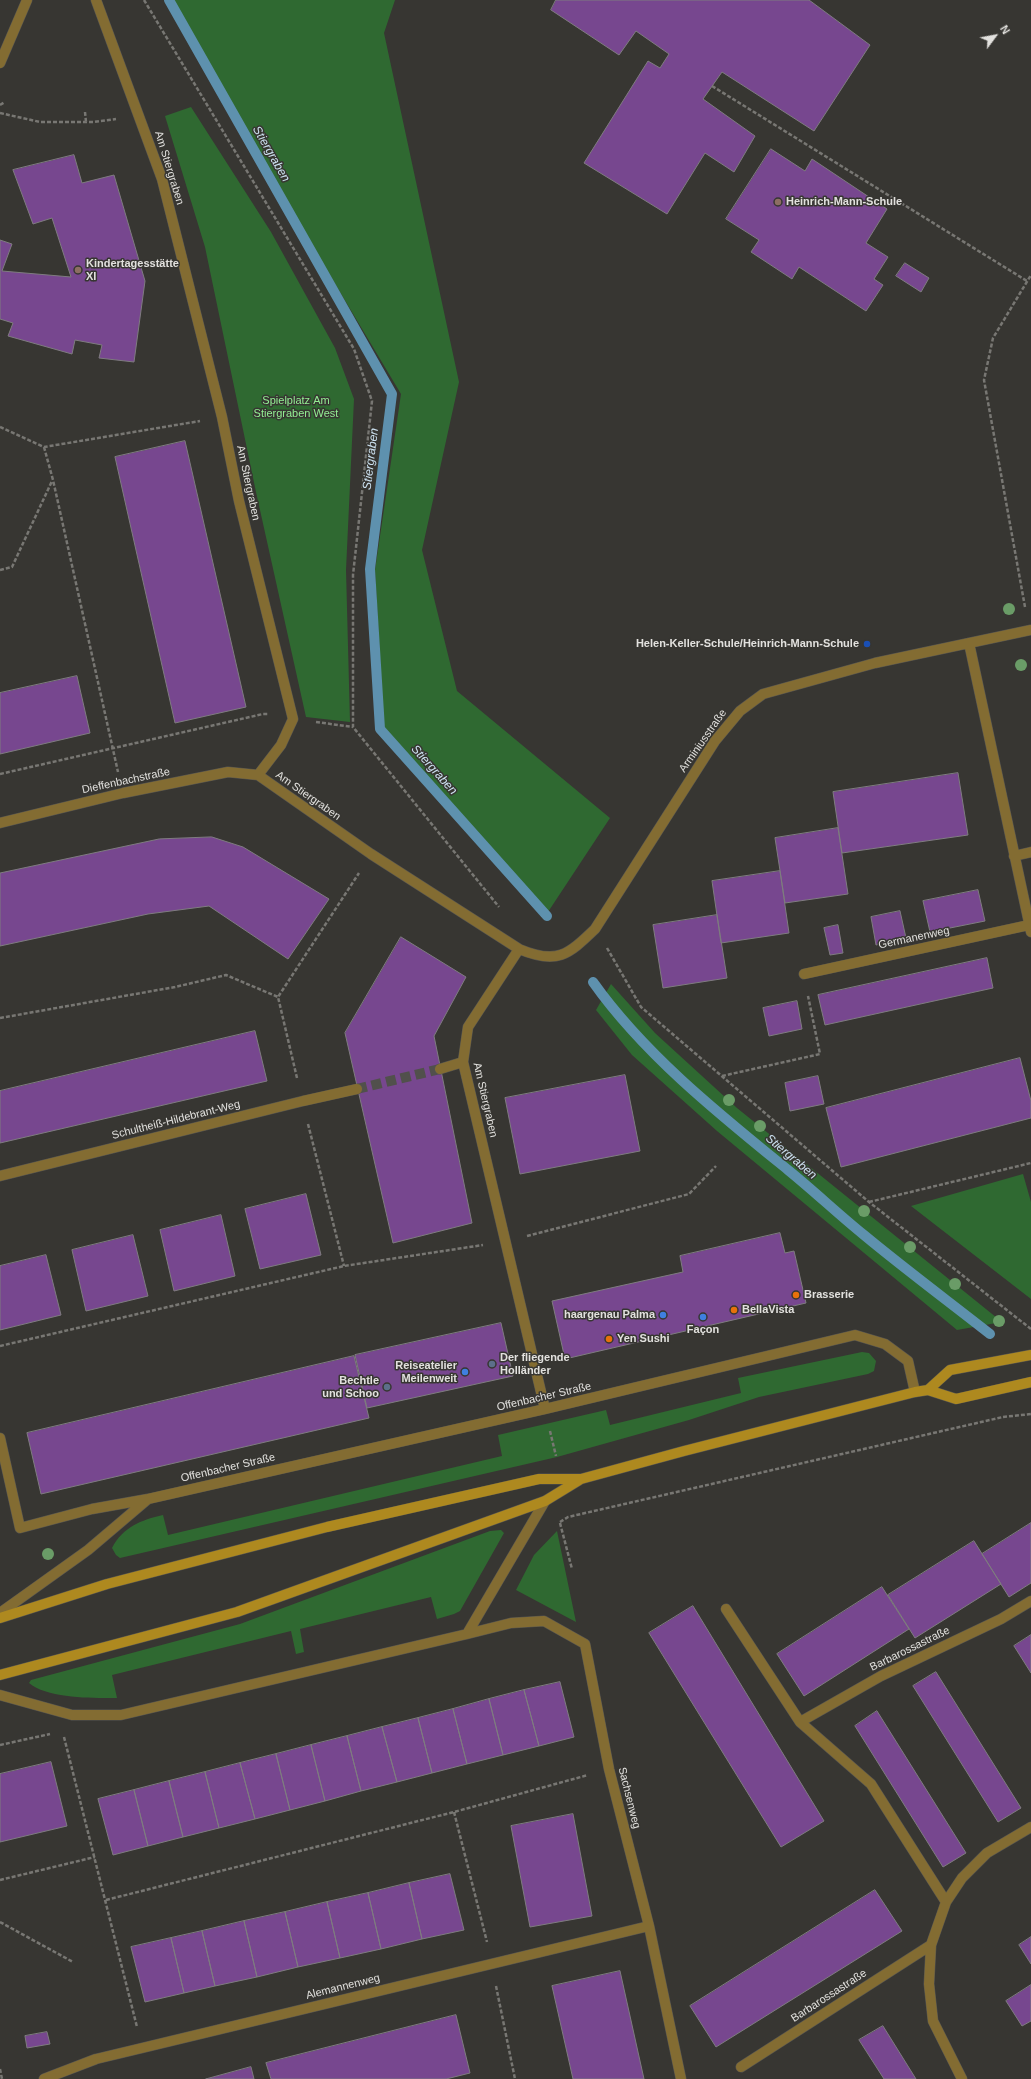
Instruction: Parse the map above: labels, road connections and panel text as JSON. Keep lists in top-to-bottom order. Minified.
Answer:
{"streets":{"street":["Am Stiergraben","Arminiusstraße","Dieffenbachstraße","Germanenweg","Schultheiß-Hildebrant-Weg","Offenbacher Straße","Barbarossastraße","Sachsenweg","Alemannenweg"]},"crossings":[["Am Stiergraben","Arminiusstraße"],["Am Stiergraben","Dieffenbachstraße"],["Am Stiergraben","Offenbacher Straße"],["Arminiusstraße","Germanenweg"],["Sachsenweg","Alemannenweg"]],"water":["Stiergraben"],"parks":["Spielplatz Am Stiergraben West"],"places":["Heinrich-Mann-Schule","Kindertagesstätte XI","Helen-Keller-Schule/Heinrich-Mann-Schule","Brasserie","BellaVista","haargenau Palma","Façon","Yen Sushi","Der fliegende Holländer","Reiseatelier Meilenweit","Bechtle und Schoo"],"north":"top right"}
